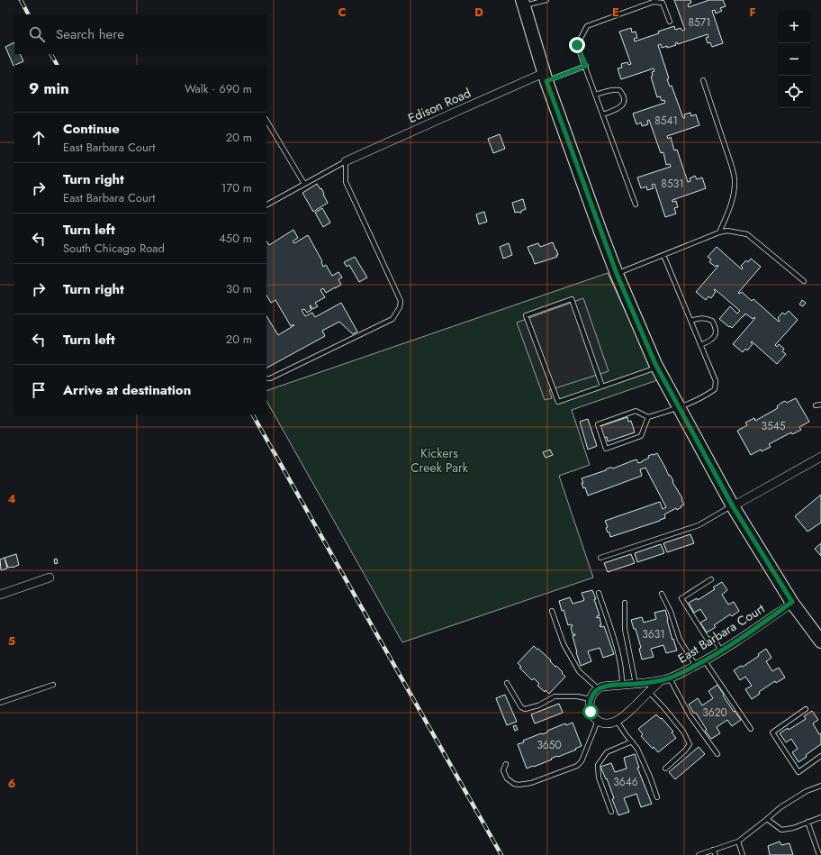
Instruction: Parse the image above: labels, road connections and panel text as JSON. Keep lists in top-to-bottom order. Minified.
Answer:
{"streets":{"street":["Edison Road","East Barbara Court"]},"parks":["Kickers Creek Park"],"house_numbers":["8571","8541","8531","3545","3631","3620","3650","3646"],"page":{"map_buttons":["+","−"],"search":"Search here","heading":["9 min","Walk · 690 m"],"list":[["Continue","East Barbara Court","20 m"],["Turn right","East Barbara Court","170 m"],["Turn left","South Chicago Road","450 m"],["Turn right","30 m"],["Turn left","20 m"],"Arrive at destination"]},"grid":{"columns":["C","D","E","F"],"rows":["4","5","6"]}}
